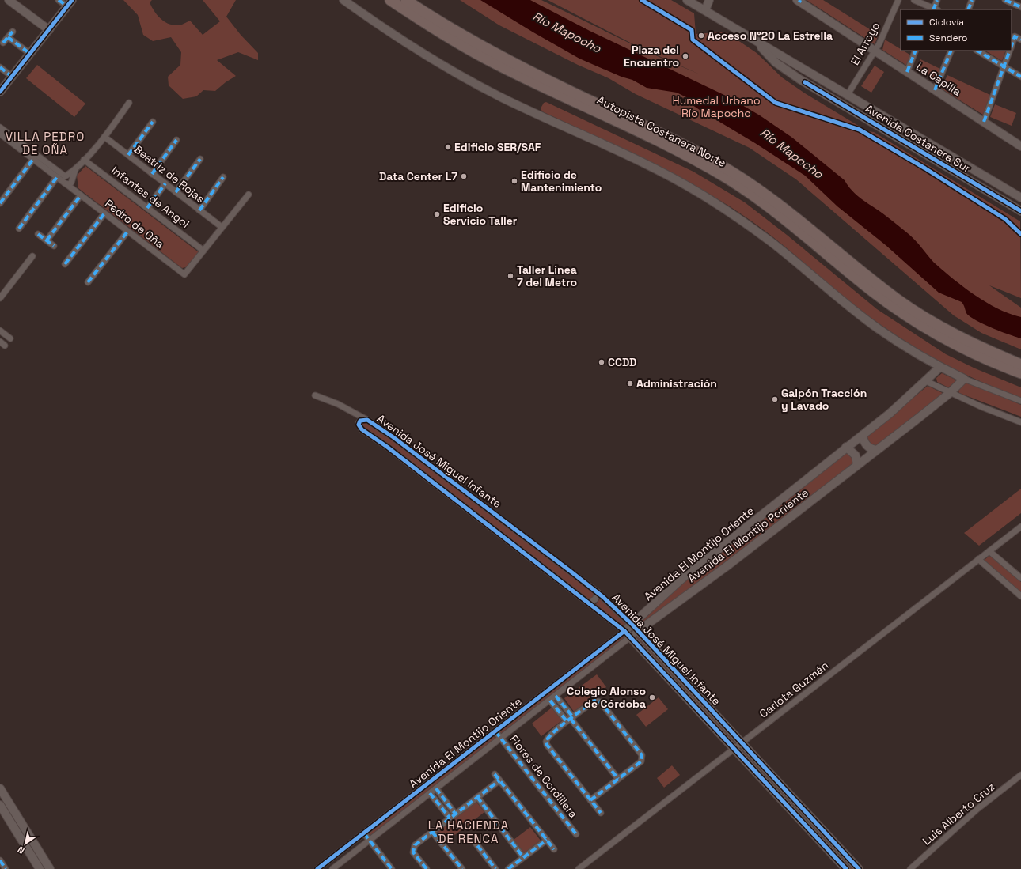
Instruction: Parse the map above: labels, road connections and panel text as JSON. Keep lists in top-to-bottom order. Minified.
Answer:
{"streets":{"highway":["Autopista Costanera Norte"],"street":["El Arroyo","La Capilla","Avenida Costanera Sur","Beatriz de Rojas","Infantes de Angol","Pedro de Oña","Avenida José Miguel Infante","Avenida El Montijo Poniente","Avenida El Montijo Oriente","Carlota Guzmán","Flores de Cordillera","Luis Alberto Cruz"]},"crossings":[["El Arroyo","La Capilla"],["El Arroyo","Avenida Costanera Sur"],["Infantes de Angol","Pedro de Oña"],["Avenida José Miguel Infante","Avenida El Montijo Poniente"],["Avenida José Miguel Infante","Avenida El Montijo Oriente"],["Avenida José Miguel Infante","Carlota Guzmán"],["Avenida El Montijo Poniente","Flores de Cordillera"],["Avenida El Montijo Oriente","Flores de Cordillera"]],"districts":["VILLA PEDRO DE OÑA","LA HACIENDA DE RENCA"],"water":["Río Mapocho"],"parks":["Humedal Urbano Río Mapocho"],"places":["Acceso N°20 La Estrella","Plaza del Encuentro","Edificio SER/SAF","Data Center L7","Edificio de Mantenimiento","Edificio Servicio Taller","Taller Línea 7 del Metro","CCDD","Administración","Galpón Tracción y Lavado","Colegio Alonso de Córdoba"],"legend":["Ciclovía","Sendero"],"north":"bottom left"}
